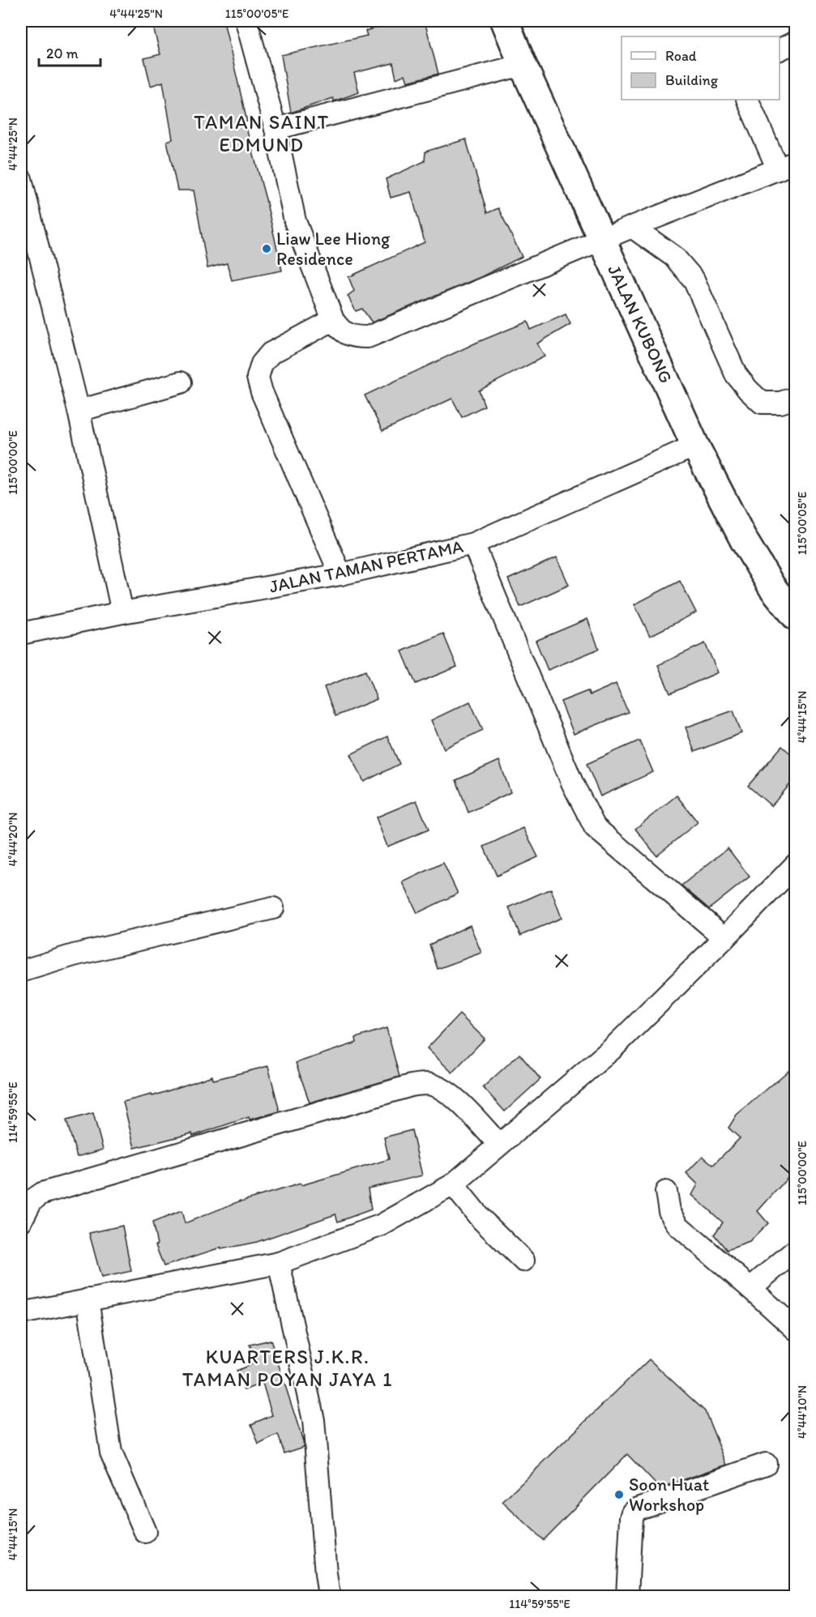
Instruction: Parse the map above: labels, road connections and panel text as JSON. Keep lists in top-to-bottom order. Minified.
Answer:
{"streets":{"highway":["JALAN KUBONG"],"street":["JALAN TAMAN PERTAMA"]},"crossings":[["JALAN KUBONG","JALAN TAMAN PERTAMA"]],"districts":["TAMAN SAINT EDMUND","KUARTERS J.K.R. TAMAN POYAN JAYA 1"],"places":["Liaw Lee Hiong Residence","Soon Huat Workshop"],"legend":["Road","Building"],"scale_bar":"20 m","coordinates":["4°44'25\"N","115°00'05\"E","115°00'00\"E","4°44'15\"N","4°44'20\"N","114°59'55\"E","4°44'10\"N"]}
